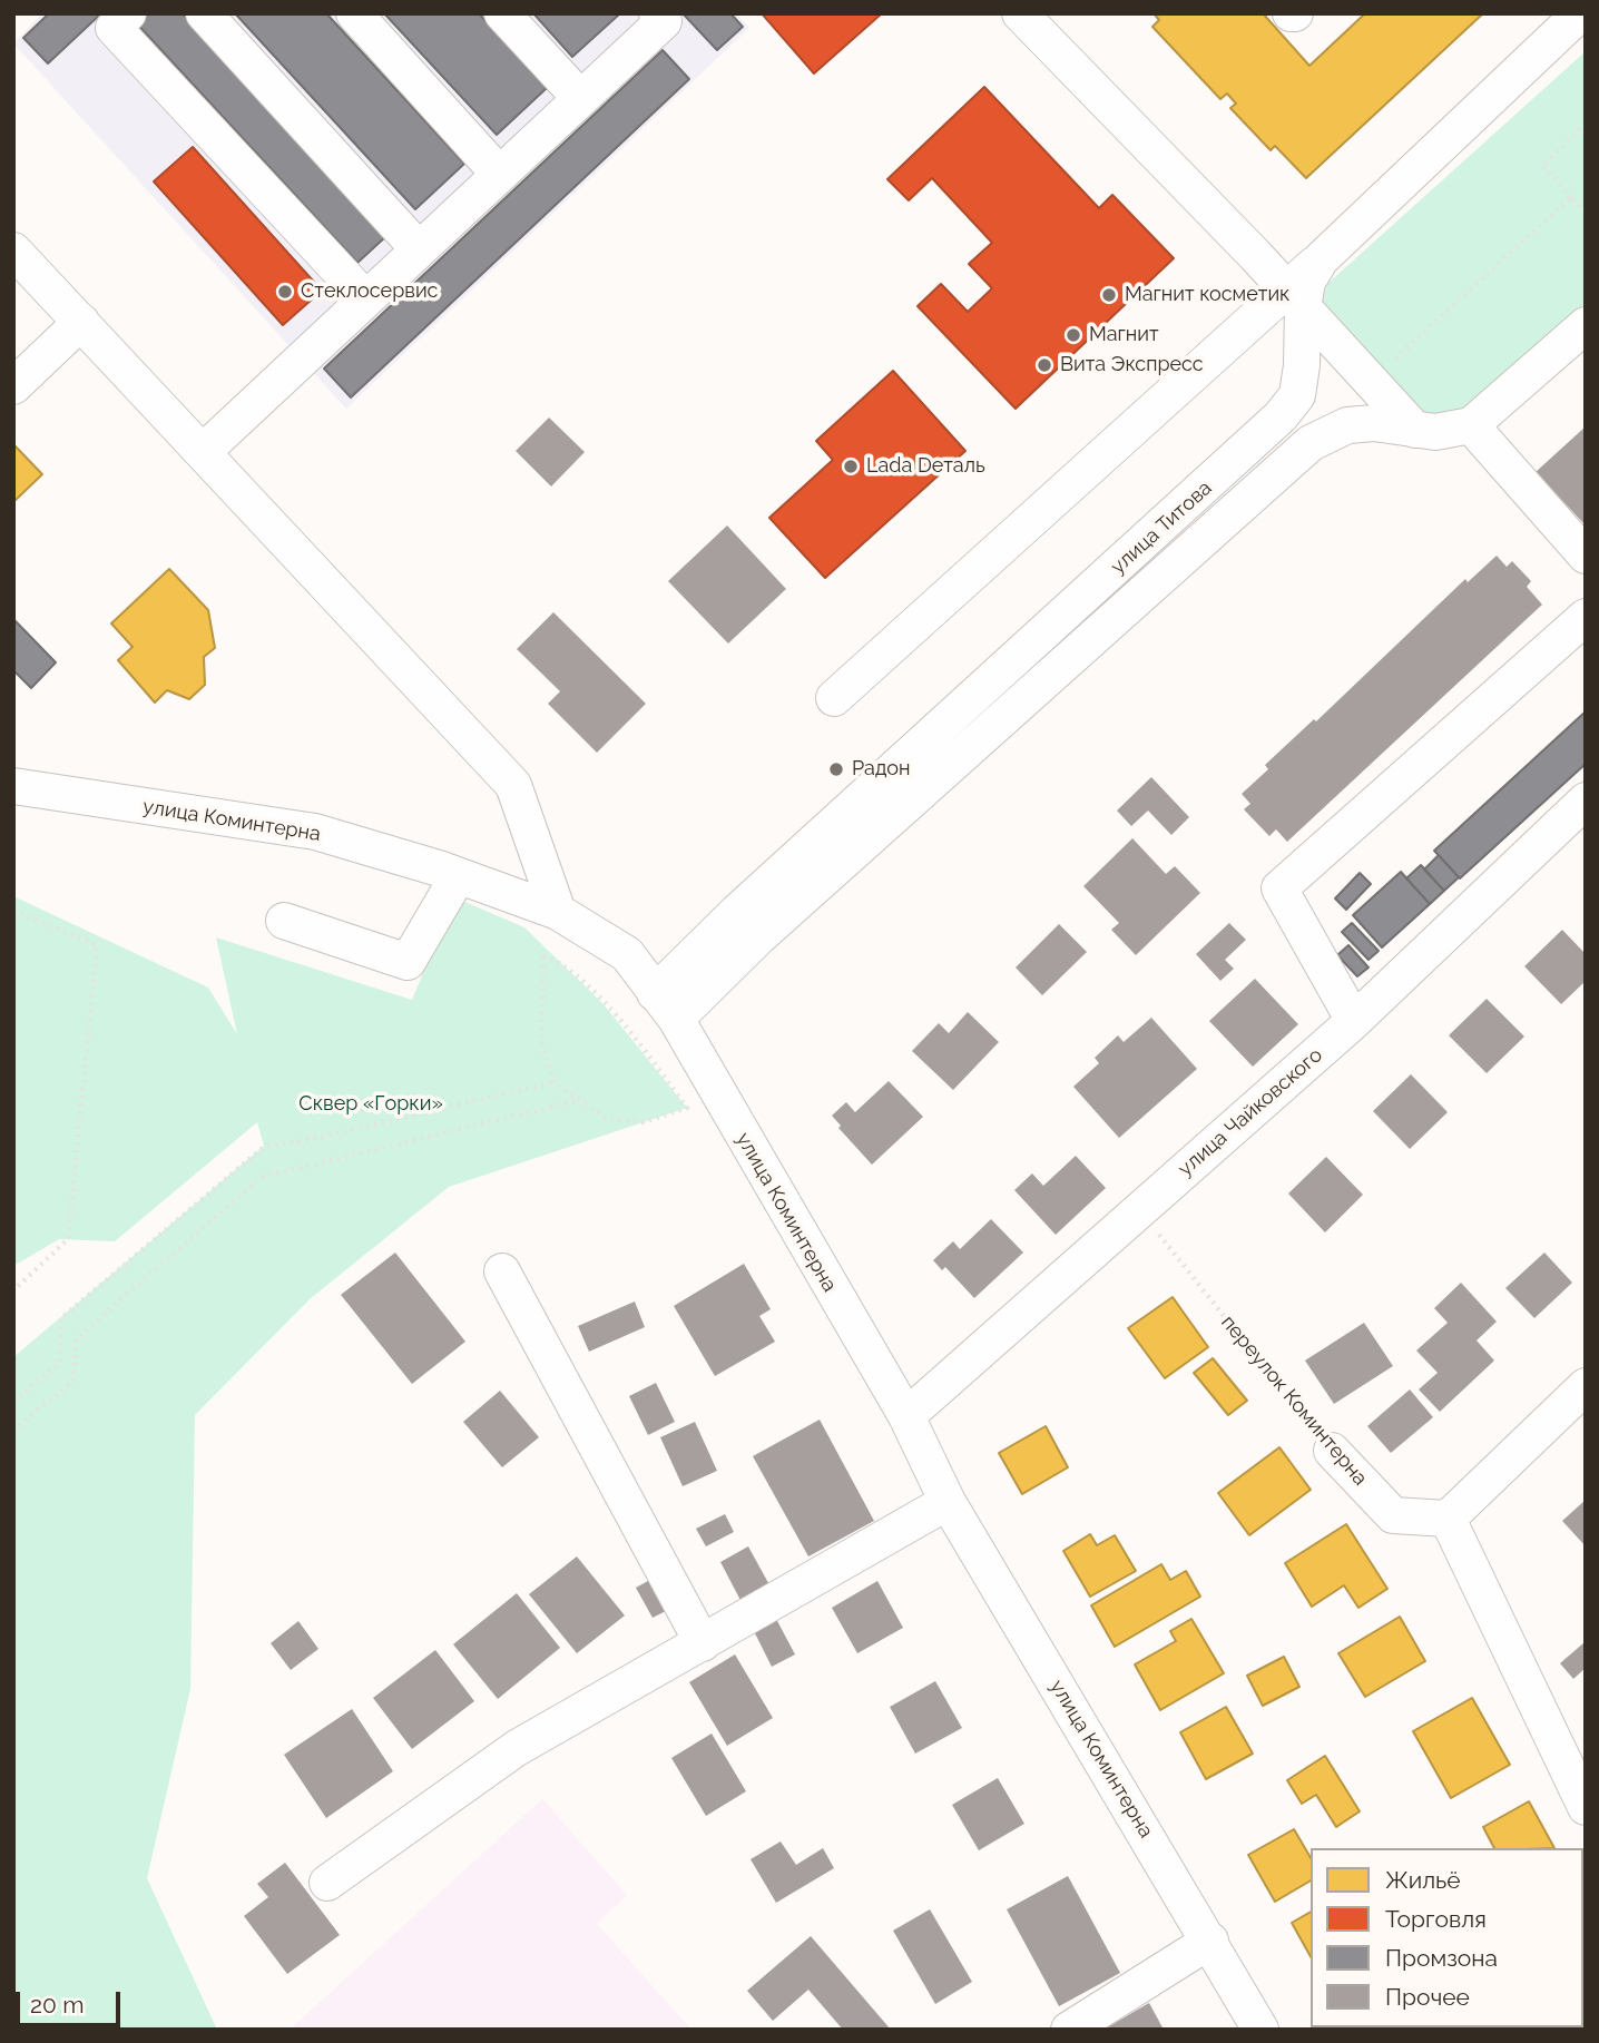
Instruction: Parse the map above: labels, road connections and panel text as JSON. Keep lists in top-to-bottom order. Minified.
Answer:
{"streets":{"street":["улица Титова","улица Коминтерна","улица Чайковского","переулок Коминтерна"]},"crossings":[["улица Титова","улица Коминтерна"],["улица Коминтерна","улица Чайковского"],["улица Чайковского","переулок Коминтерна"]],"parks":["Сквер «Горки»"],"places":["Стеклосервис","Магнит косметик","Магнит","Вита Экспресс","Lada Dеталь","Радон"],"legend":["Жильё","Торговля","Промзона","Прочее"],"scale_bar":"20 m"}
